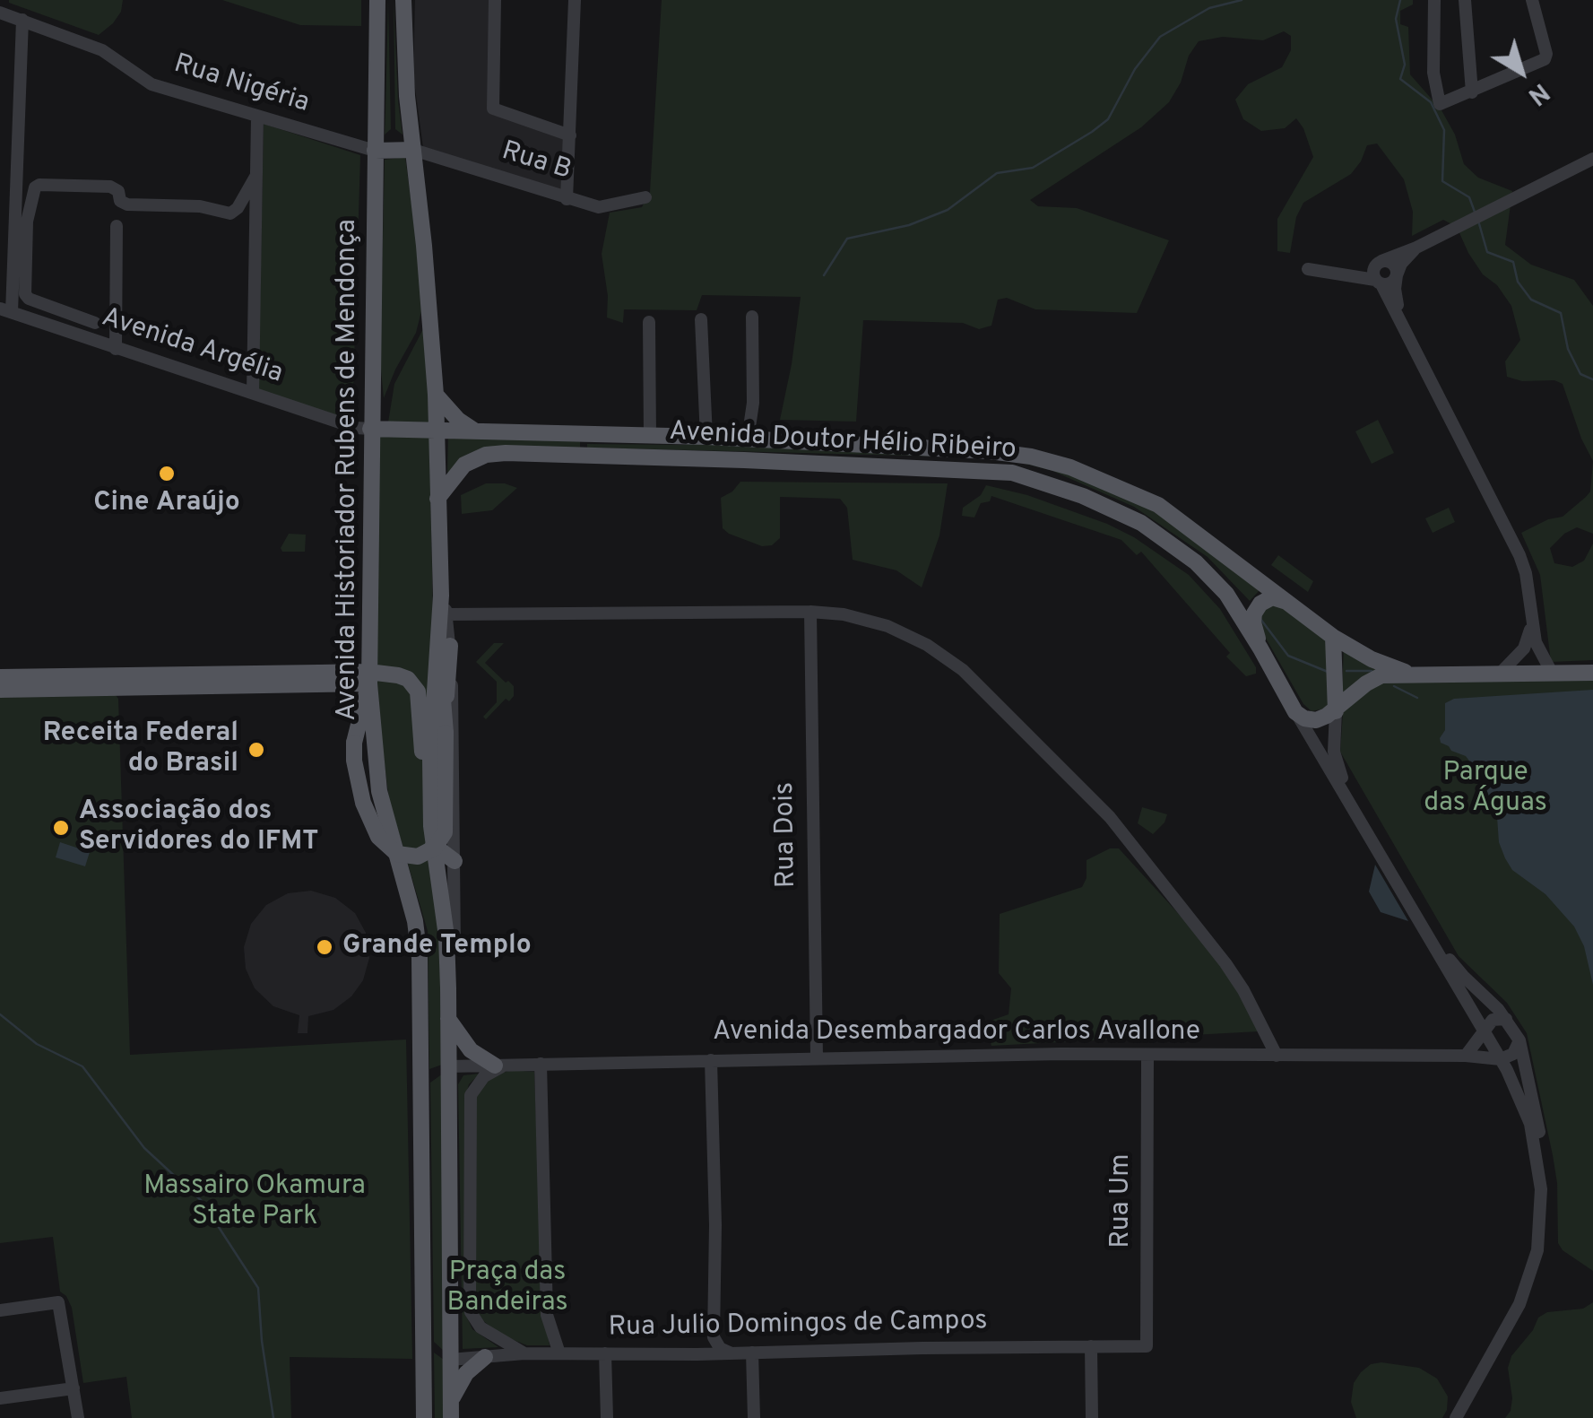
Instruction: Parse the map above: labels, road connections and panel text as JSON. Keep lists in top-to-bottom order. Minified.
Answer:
{"streets":{"main road":["Avenida Doutor Hélio Ribeiro","Avenida Historiador Rubens de Mendonça"],"street":["Rua Nigéria","Rua B","Avenida Argélia","Rua Dois","Avenida Desembargador Carlos Avallone","Rua Um","Rua Julio Domingos de Campos"]},"crossings":[["Rua Nigéria","Avenida Historiador Rubens de Mendonça"],["Avenida Argélia","Avenida Doutor Hélio Ribeiro"],["Avenida Argélia","Avenida Historiador Rubens de Mendonça"],["Avenida Doutor Hélio Ribeiro","Avenida Historiador Rubens de Mendonça"],["Rua Dois","Avenida Desembargador Carlos Avallone"],["Avenida Desembargador Carlos Avallone","Rua Um"],["Rua Um","Rua Julio Domingos de Campos"]],"parks":["Parque das Águas","Massairo Okamura State Park","Praça das Bandeiras"],"places":["Cine Araújo","Receita Federal do Brasil","Associação dos Servidores do IFMT","Grande Templo"],"north":"bottom right"}
